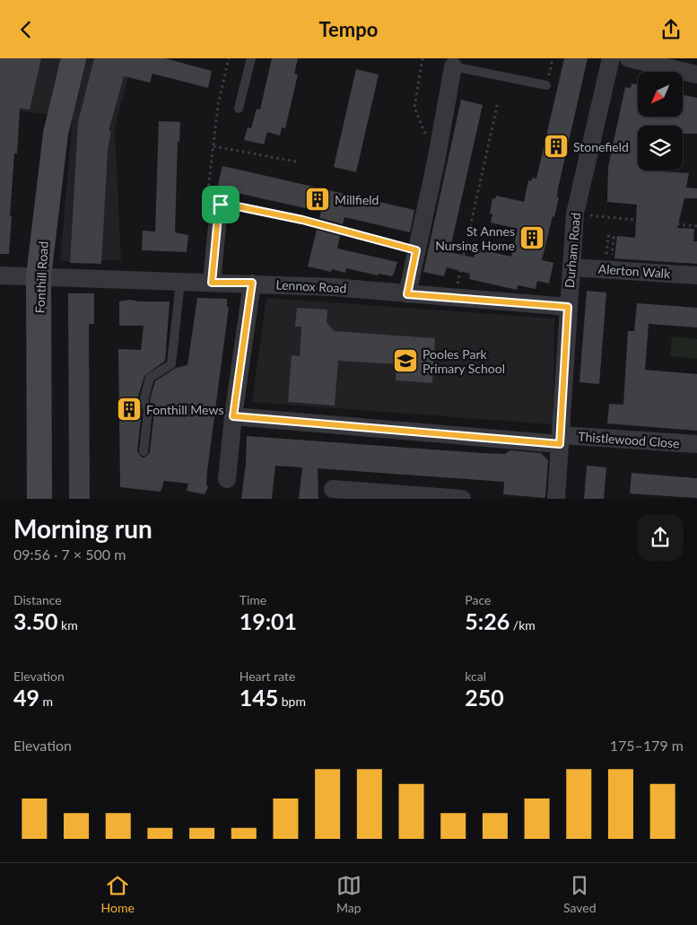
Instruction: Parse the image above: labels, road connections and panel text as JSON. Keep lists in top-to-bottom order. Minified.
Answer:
{"streets":{"street":["Durham Road","Alerton Walk","Fonthill Road","Lennox Road","Thistlewood Close"]},"crossings":[["Durham Road","Alerton Walk"],["Durham Road","Lennox Road"],["Durham Road","Thistlewood Close"],["Fonthill Road","Lennox Road"]],"places":{"building":["Stonefield","Millfield","St Annes Nursing Home","Fonthill Mews"],"school or university":["Pooles Park Primary School"]},"north":"bottom left","page":{"header":"Tempo","heading":["Morning run","09:56 · 7 × 500 m"],"stats":[["Distance","3.50 km"],["Time","19:01"],["Pace","5:26 /km"],["Elevation","49 m"],["Heart rate","145 bpm"],["kcal","250"]],"chart":["Elevation","175–179 m"],"tabs":["Home","Map","Saved"]}}
